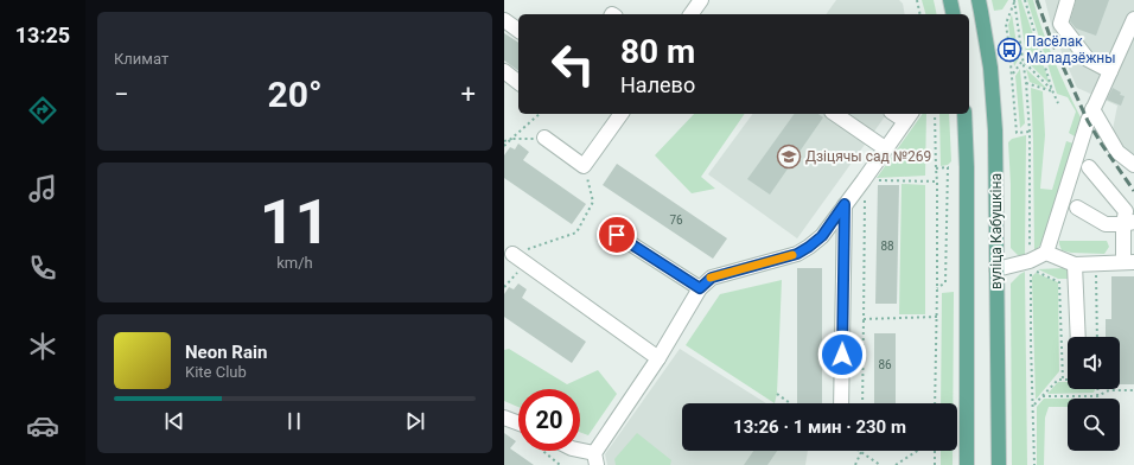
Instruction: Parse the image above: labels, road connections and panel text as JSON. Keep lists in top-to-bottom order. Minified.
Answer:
{"streets":{"main road":["вуліца Кабушкіна"]},"places":{"bus stop":["Пасёлак Маладзёжны"],"school or university":["Дзіцячы сад №269"]},"house_numbers":["76","88","86"],"page":{"tabs":"13:25","tile":["Климат",["11","km/h"]],"turn":["80 m","Налево"],"heat":["−","20°","+"],"song":["Neon Rain","Kite Club"],"limit":"20","trip":"13:26 · 1 мин · 230 m"}}
